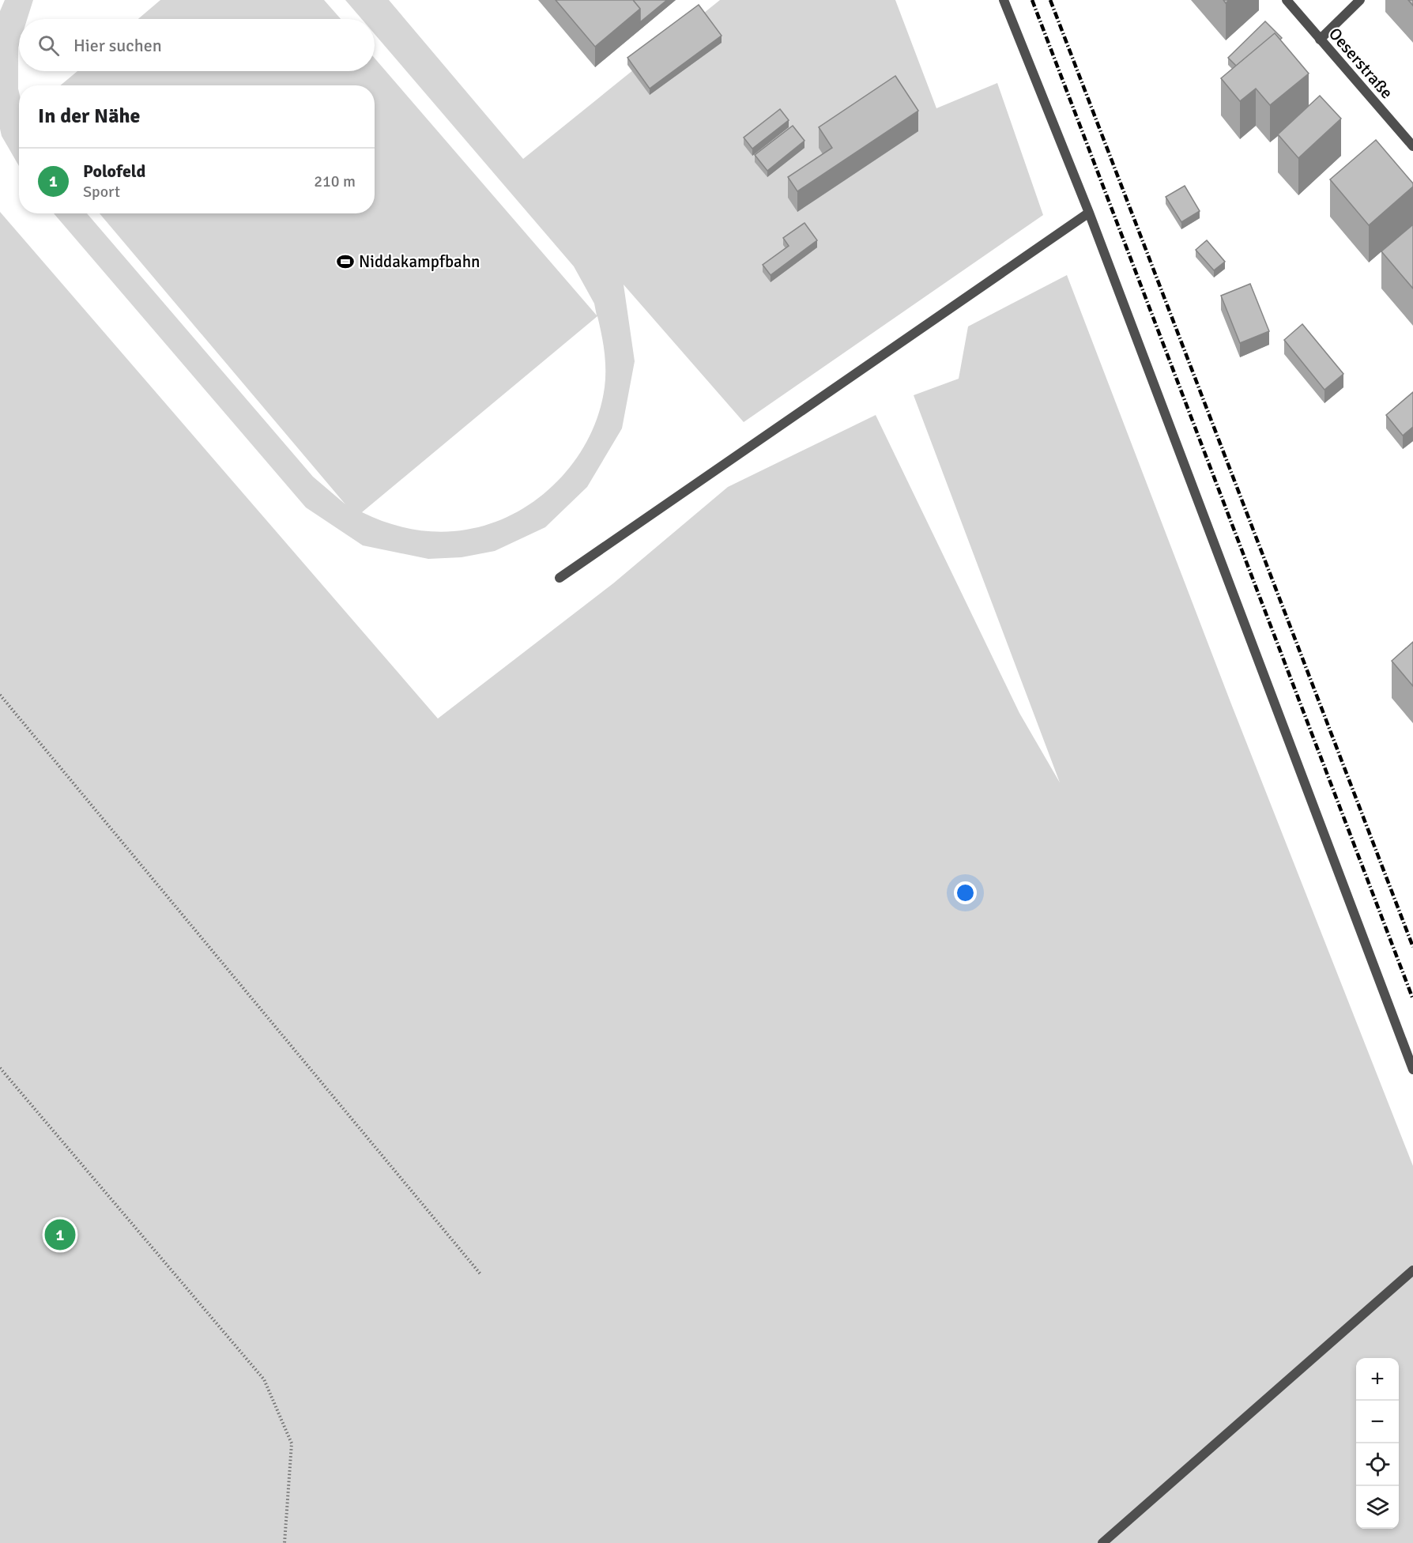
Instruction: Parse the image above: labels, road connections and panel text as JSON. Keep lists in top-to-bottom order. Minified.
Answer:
{"streets":{"street":["Oeserstraße"]},"places":{"sports":["Niddakampfbahn"]},"page":{"search":"Hier suchen","heading":"In der Nähe","list":[{"mark":"1","name":"Polofeld","note":"Sport","value":"210 m"}],"pins":"1","map_buttons":["+","−"]}}
